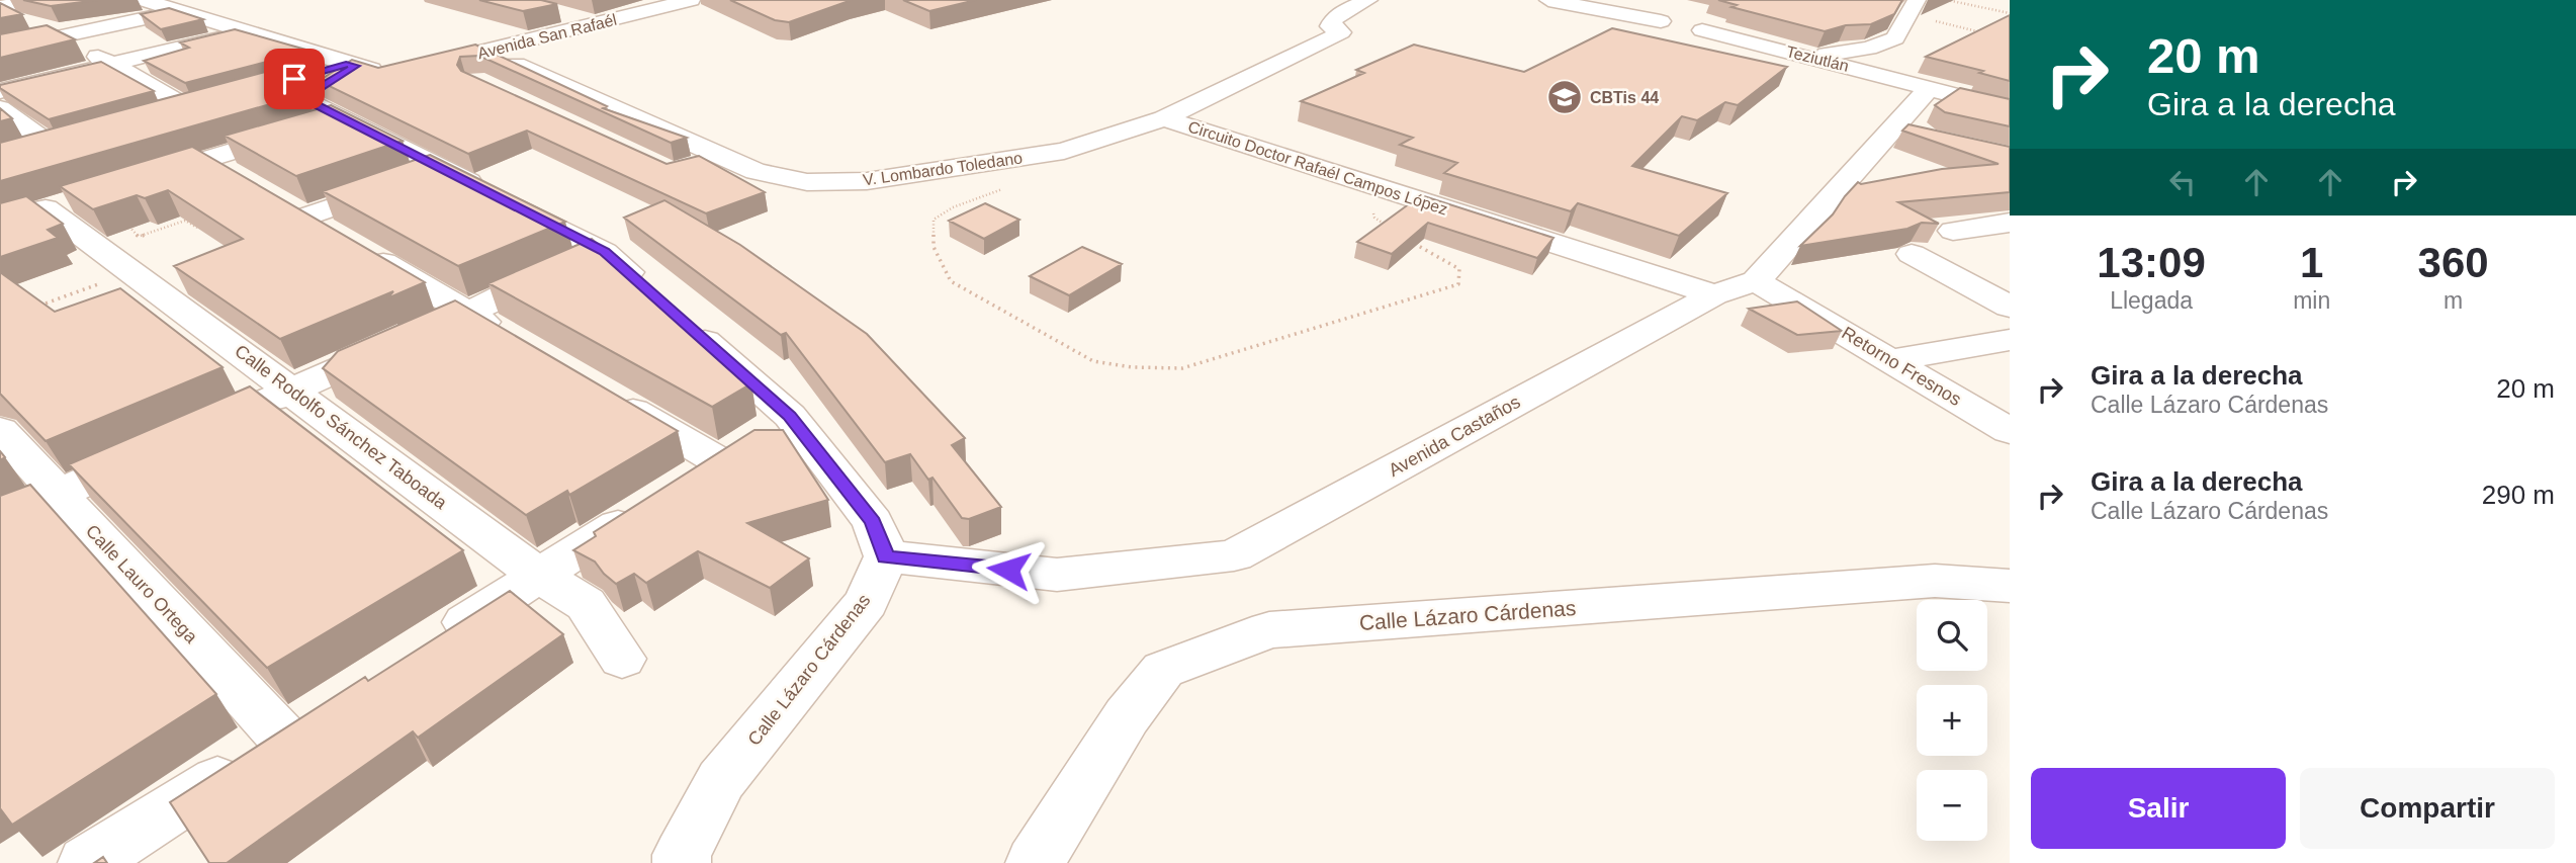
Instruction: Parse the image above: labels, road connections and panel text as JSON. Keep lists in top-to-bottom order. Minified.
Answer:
{"streets":{"street":["Avenida San Rafaél","Teziutlán","Circuito Doctor Rafaél Campos López","V. Lombardo Toledano","Retorno Fresnos","Calle Rodolfo Sánchez Taboada","Avenida Castaños","Calle Lauro Ortega","Calle Lázaro Cárdenas"]},"crossings":[["Avenida San Rafaél","V. Lombardo Toledano"],["Circuito Doctor Rafaél Campos López","V. Lombardo Toledano"],["Circuito Doctor Rafaél Campos López","Avenida Castaños"],["Retorno Fresnos","Avenida Castaños"],["Avenida Castaños","Calle Lázaro Cárdenas"]],"places":{"school or university":["CBTis 44"]},"page":{"turn":["20 m","Gira a la derecha"],"eta":["13:09","Llegada","1","min","360","m"],"list":[{"name":"Gira a la derecha","note":"Calle Lázaro Cárdenas","value":"20 m"},{"name":"Gira a la derecha","note":"Calle Lázaro Cárdenas","value":"290 m"}],"map_buttons":["+","−"],"buttons":["Salir","Compartir"]}}
